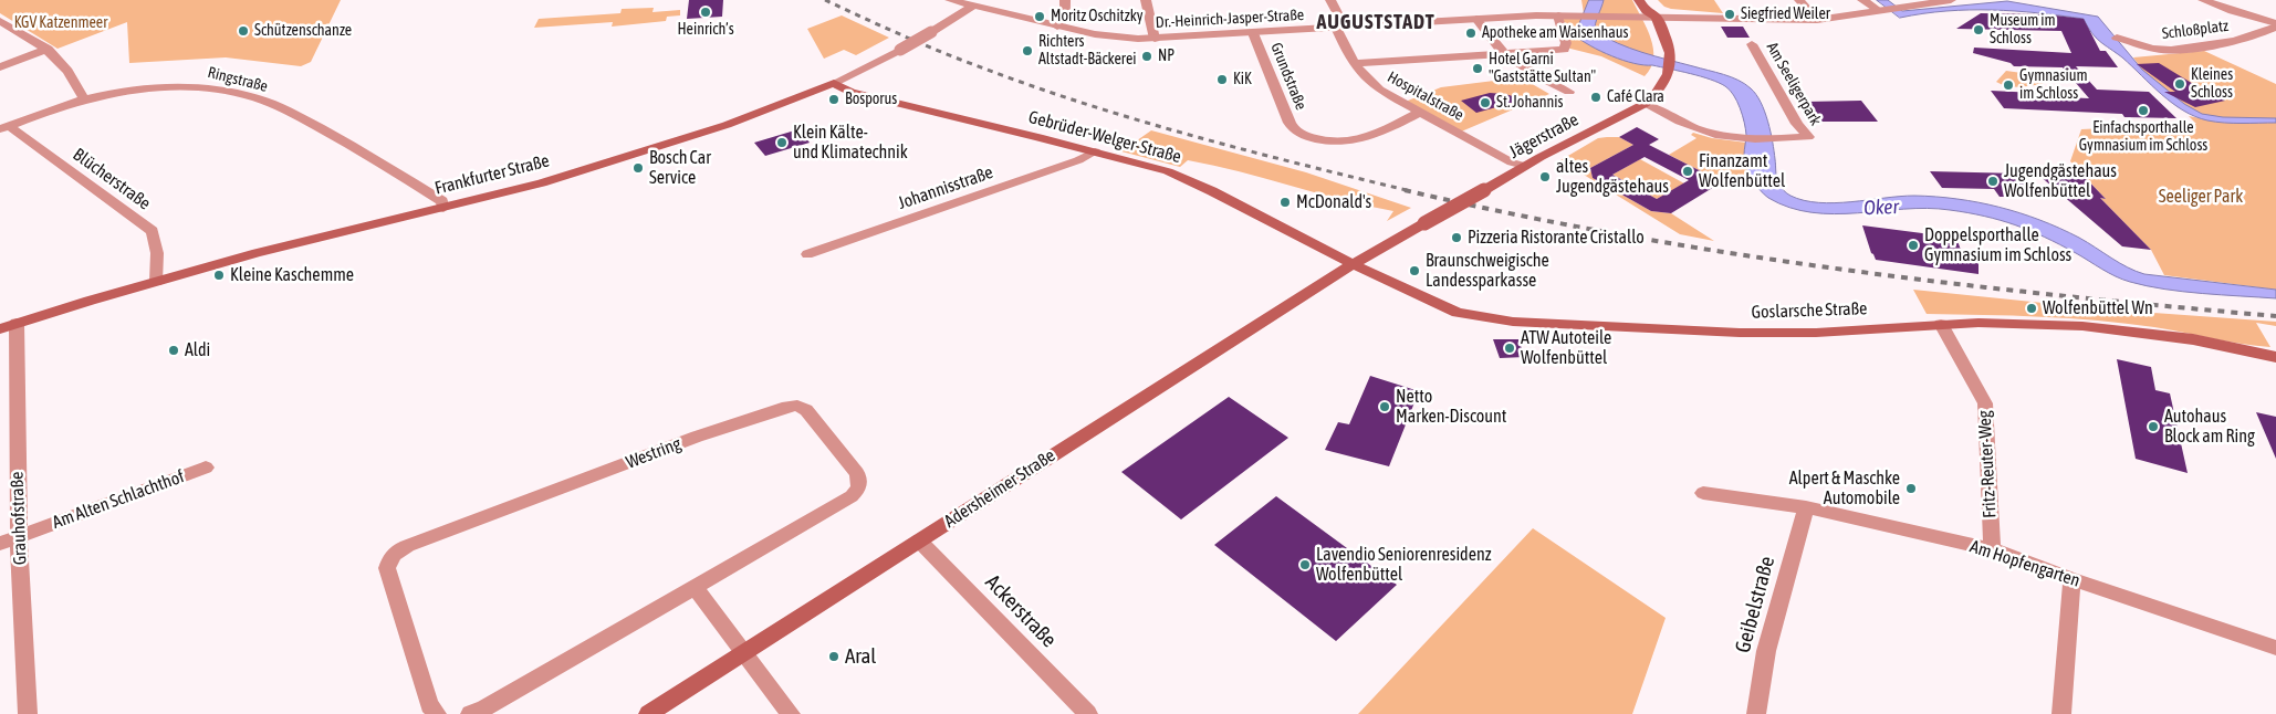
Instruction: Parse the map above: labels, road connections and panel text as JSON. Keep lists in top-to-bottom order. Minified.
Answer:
{"streets":{"main road":["Jägerstraße","Gebrüder-Welger-Straße","Frankfurter Straße","Goslarsche Straße","Adersheimer Straße"],"street":["Dr.-Heinrich-Jasper-Straße","Schloßplatz","Grundstraße","Ringstraße","Am Seeligerpark","Hospitalstraße","Blücherstraße","Johannisstraße","Westring","Fritz-Reuter-Weg","Am Alten Schlachthof","Grauhofstraße","Am Hopfengarten","Geibelstraße","Ackerstraße"]},"crossings":[["Dr.-Heinrich-Jasper-Straße","Grundstraße"],["Dr.-Heinrich-Jasper-Straße","Hospitalstraße"],["Dr.-Heinrich-Jasper-Straße","Jägerstraße"],["Dr.-Heinrich-Jasper-Straße","Frankfurter Straße"],["Grundstraße","Hospitalstraße"],["Ringstraße","Frankfurter Straße"],["Ringstraße","Blücherstraße"],["Am Seeligerpark","Jägerstraße"],["Hospitalstraße","Jägerstraße"],["Jägerstraße","Gebrüder-Welger-Straße"],["Jägerstraße","Goslarsche Straße"],["Jägerstraße","Adersheimer Straße"],["Gebrüder-Welger-Straße","Frankfurter Straße"],["Gebrüder-Welger-Straße","Johannisstraße"],["Gebrüder-Welger-Straße","Goslarsche Straße"],["Gebrüder-Welger-Straße","Adersheimer Straße"],["Frankfurter Straße","Blücherstraße"],["Frankfurter Straße","Grauhofstraße"],["Goslarsche Straße","Fritz-Reuter-Weg"],["Goslarsche Straße","Adersheimer Straße"],["Fritz-Reuter-Weg","Am Hopfengarten"],["Adersheimer Straße","Ackerstraße"],["Am Alten Schlachthof","Grauhofstraße"],["Am Hopfengarten","Geibelstraße"]],"districts":["AUGUSTSTADT"],"water":["Oker"],"parks":["KGV Katzenmeer","Seeliger Park"],"places":["Heinrich’s","Siegfried Weiler","Moritz Oschitzky","Museum im Schloss","Schützenschanze","Apotheke am Waisenhaus","Richters Altstadt-Bäckerei","NP","Hotel Garni \"Gaststätte Sultan\"","KiK","Kleines Schloss","Gymnasium im Schloss","Café Clara","Bosporus","St. Johannis","Einfachsporthalle Gymnasium im Schloss","Klein Kälte- und Klimatechnik","Bosch Car Service","Finanzamt Wolfenbüttel","altes Jugendgästehaus","Jugendgästehaus Wolfenbüttel","McDonald's","Pizzeria Ristorante Cristallo","Doppelsporthalle Gymnasium im Schloss","Braunschweigische Landessparkasse","Kleine Kaschemme","Wolfenbüttel Wn","ATW Autoteile Wolfenbüttel","Aldi","Netto Marken-Discount","Autohaus Block am Ring","Alpert & Maschke Automobile","Lavendio Seniorenresidenz Wolfenbüttel","Aral"]}
